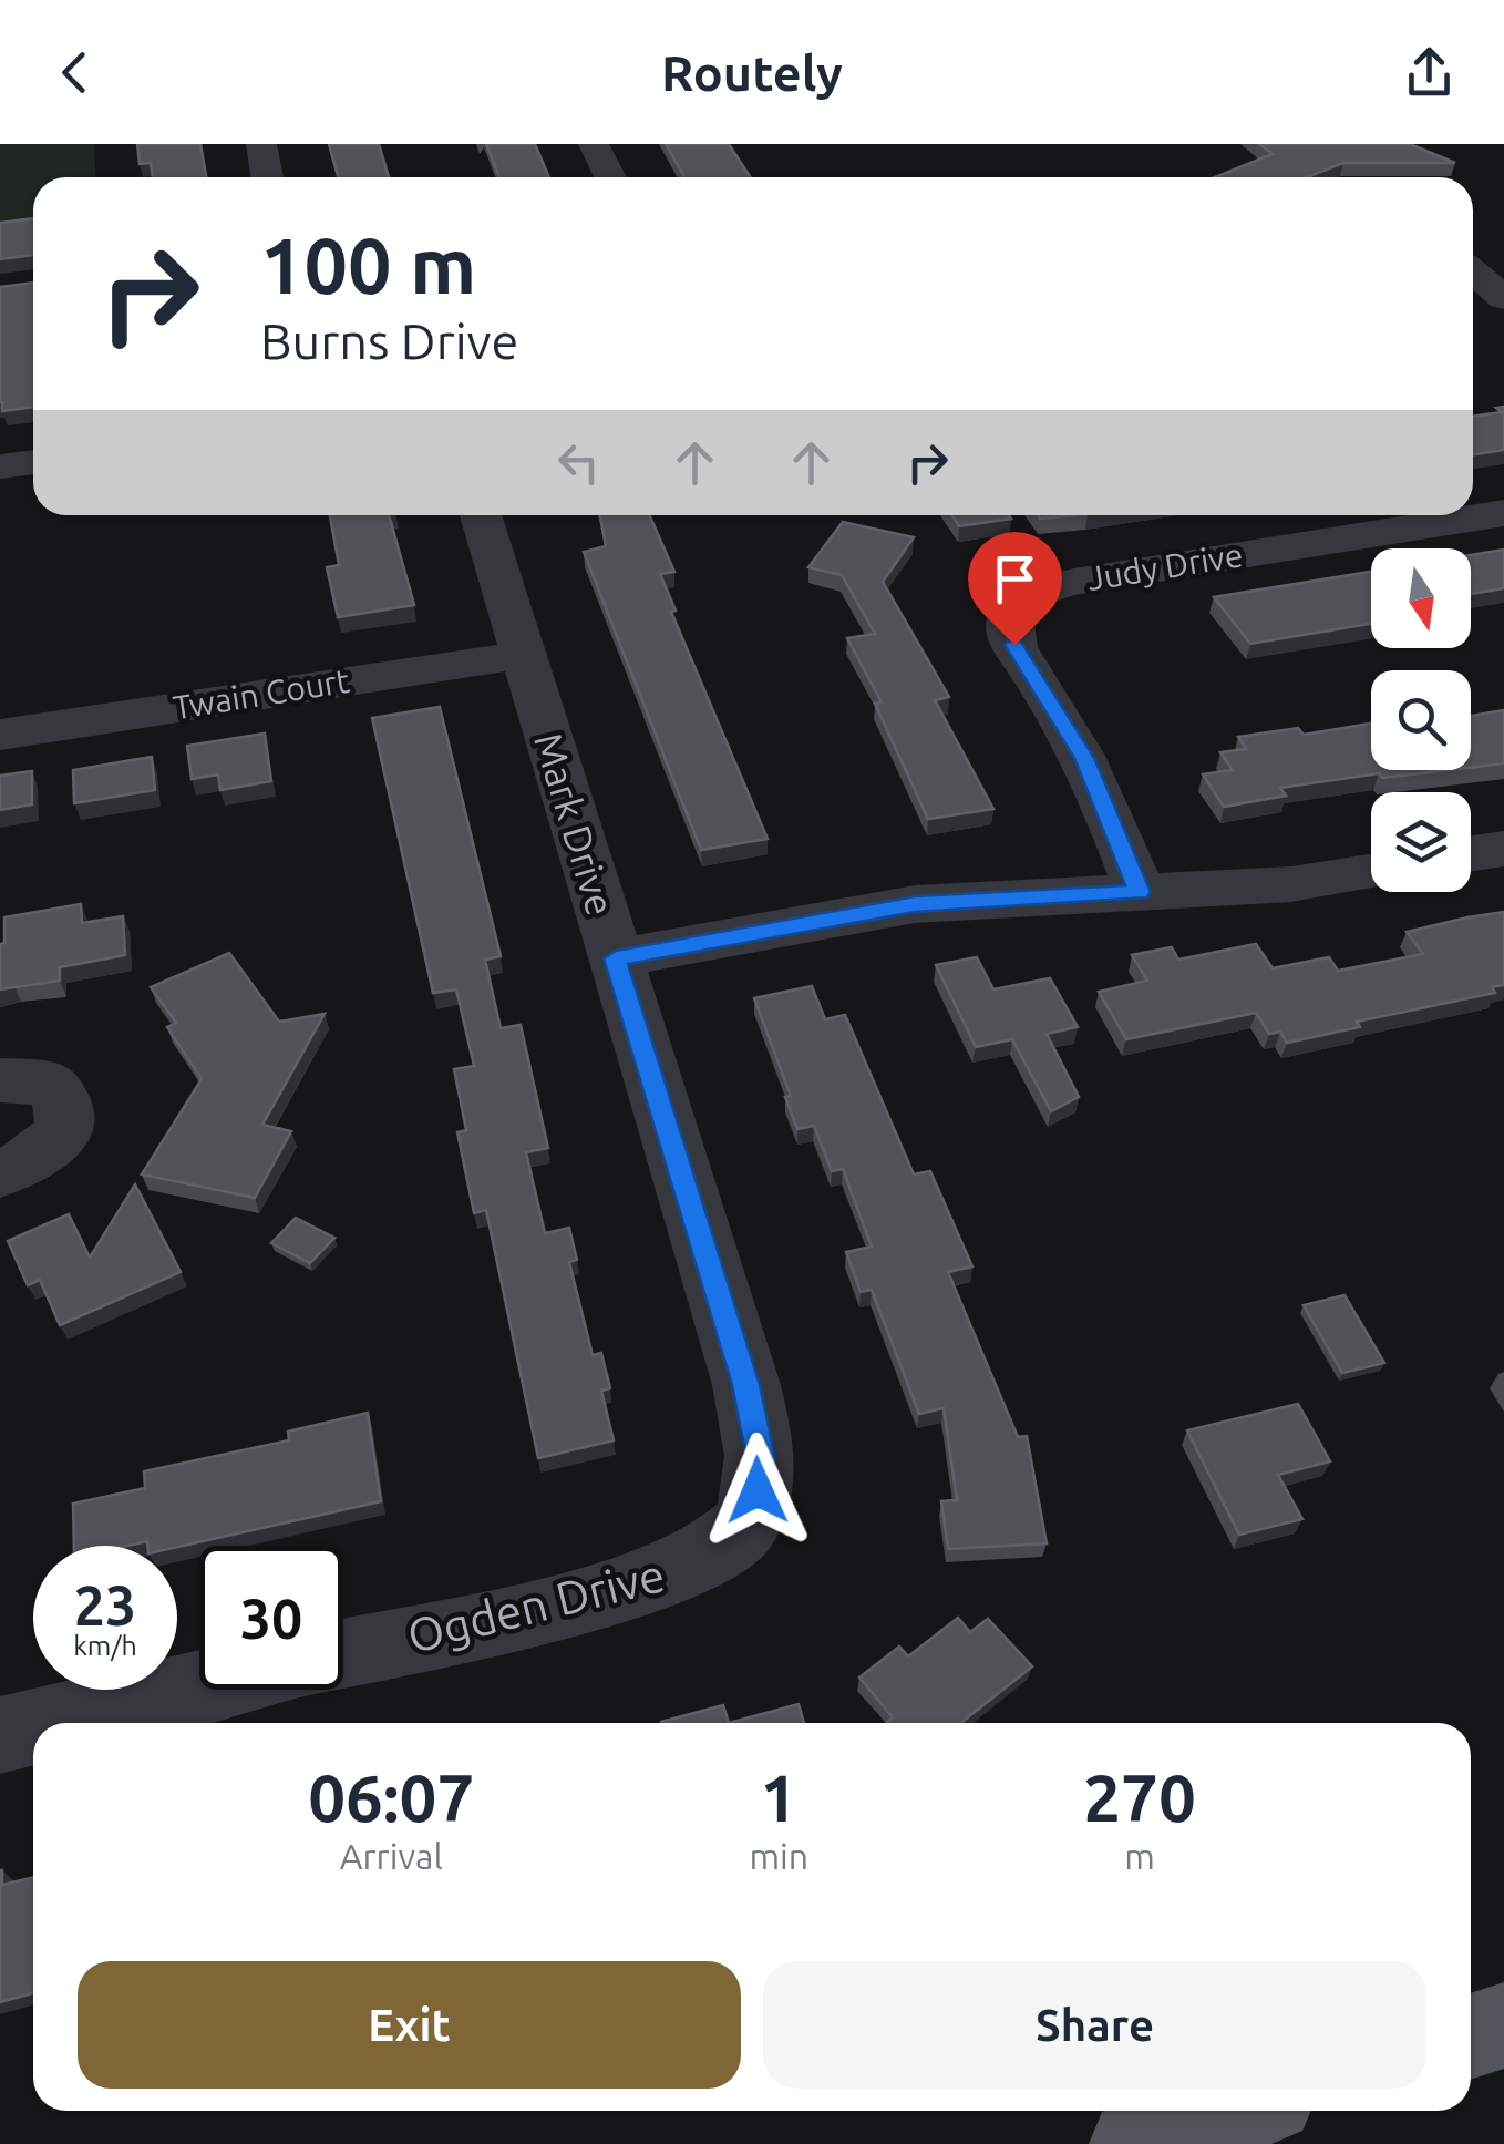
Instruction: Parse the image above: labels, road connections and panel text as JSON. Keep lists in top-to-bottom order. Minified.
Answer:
{"streets":{"street":["Judy Drive","Twain Court","Mark Drive","Ogden Drive"]},"crossings":[["Twain Court","Mark Drive"],["Mark Drive","Ogden Drive"]],"north":"bottom","page":{"header":"Routely","turn":["100 m","Burns Drive"],"speed":"23 km/h","limit":"30","eta":["06:07","Arrival","1","min","270","m"],"buttons":["Exit","Share"]}}
